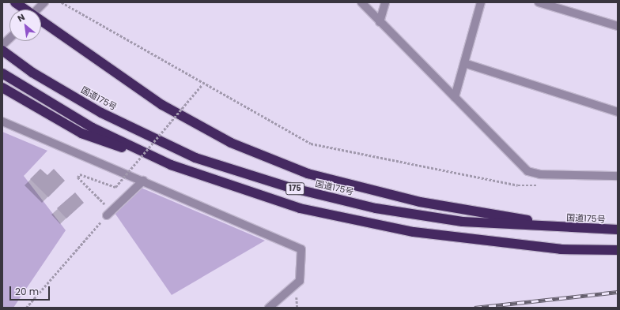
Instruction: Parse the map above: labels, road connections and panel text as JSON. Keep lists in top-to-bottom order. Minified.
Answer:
{"streets":{"highway":["国道175号","175"]},"scale_bar":"20 m","north":"top left"}
